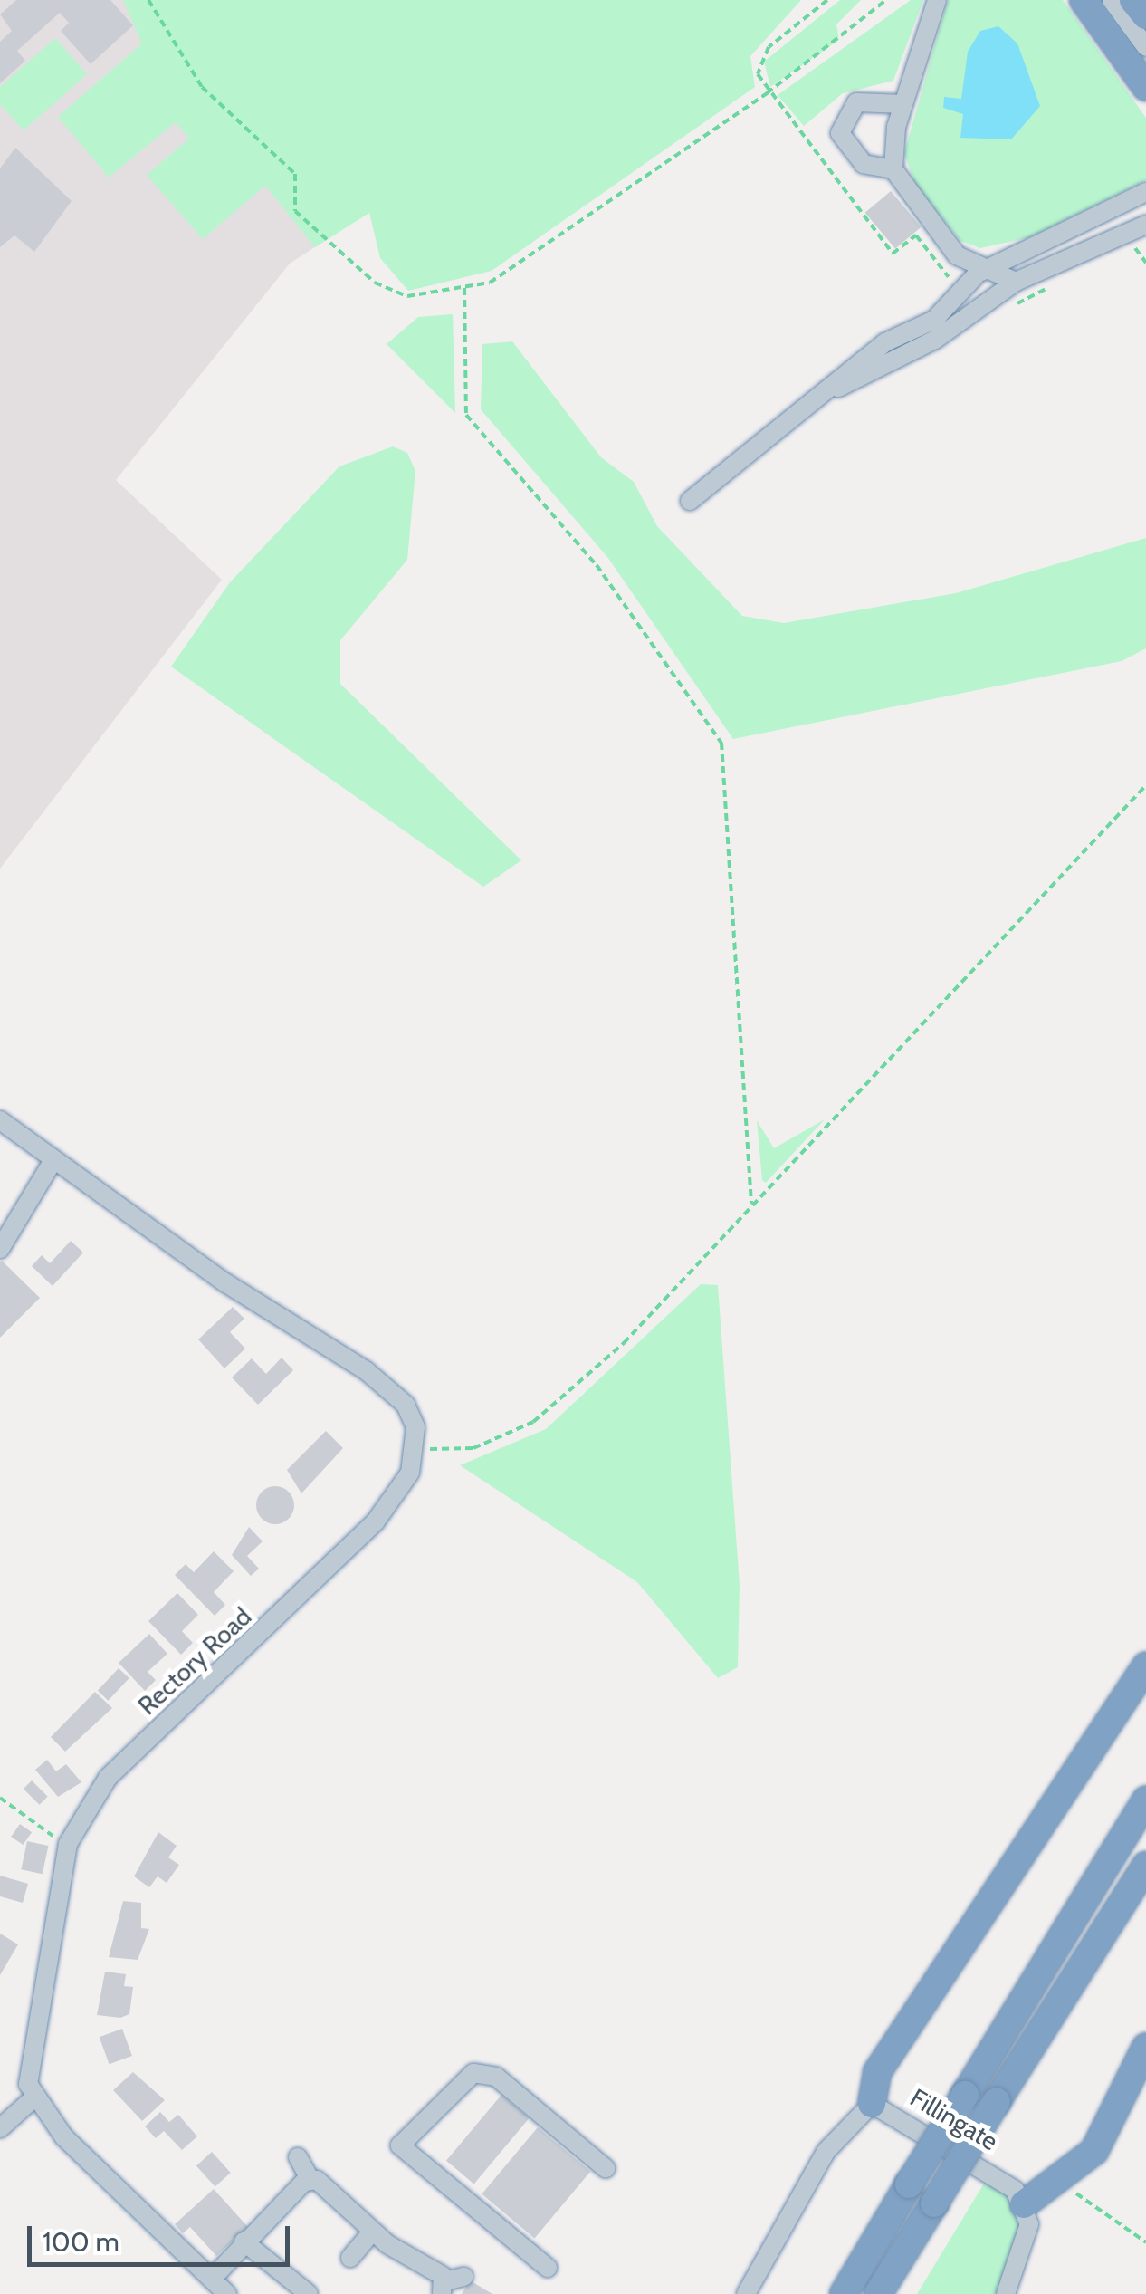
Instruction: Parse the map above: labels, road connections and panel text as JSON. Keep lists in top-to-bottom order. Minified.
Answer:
{"streets":{"street":["Rectory Road","Fillingate"]},"scale_bar":"100 m"}
